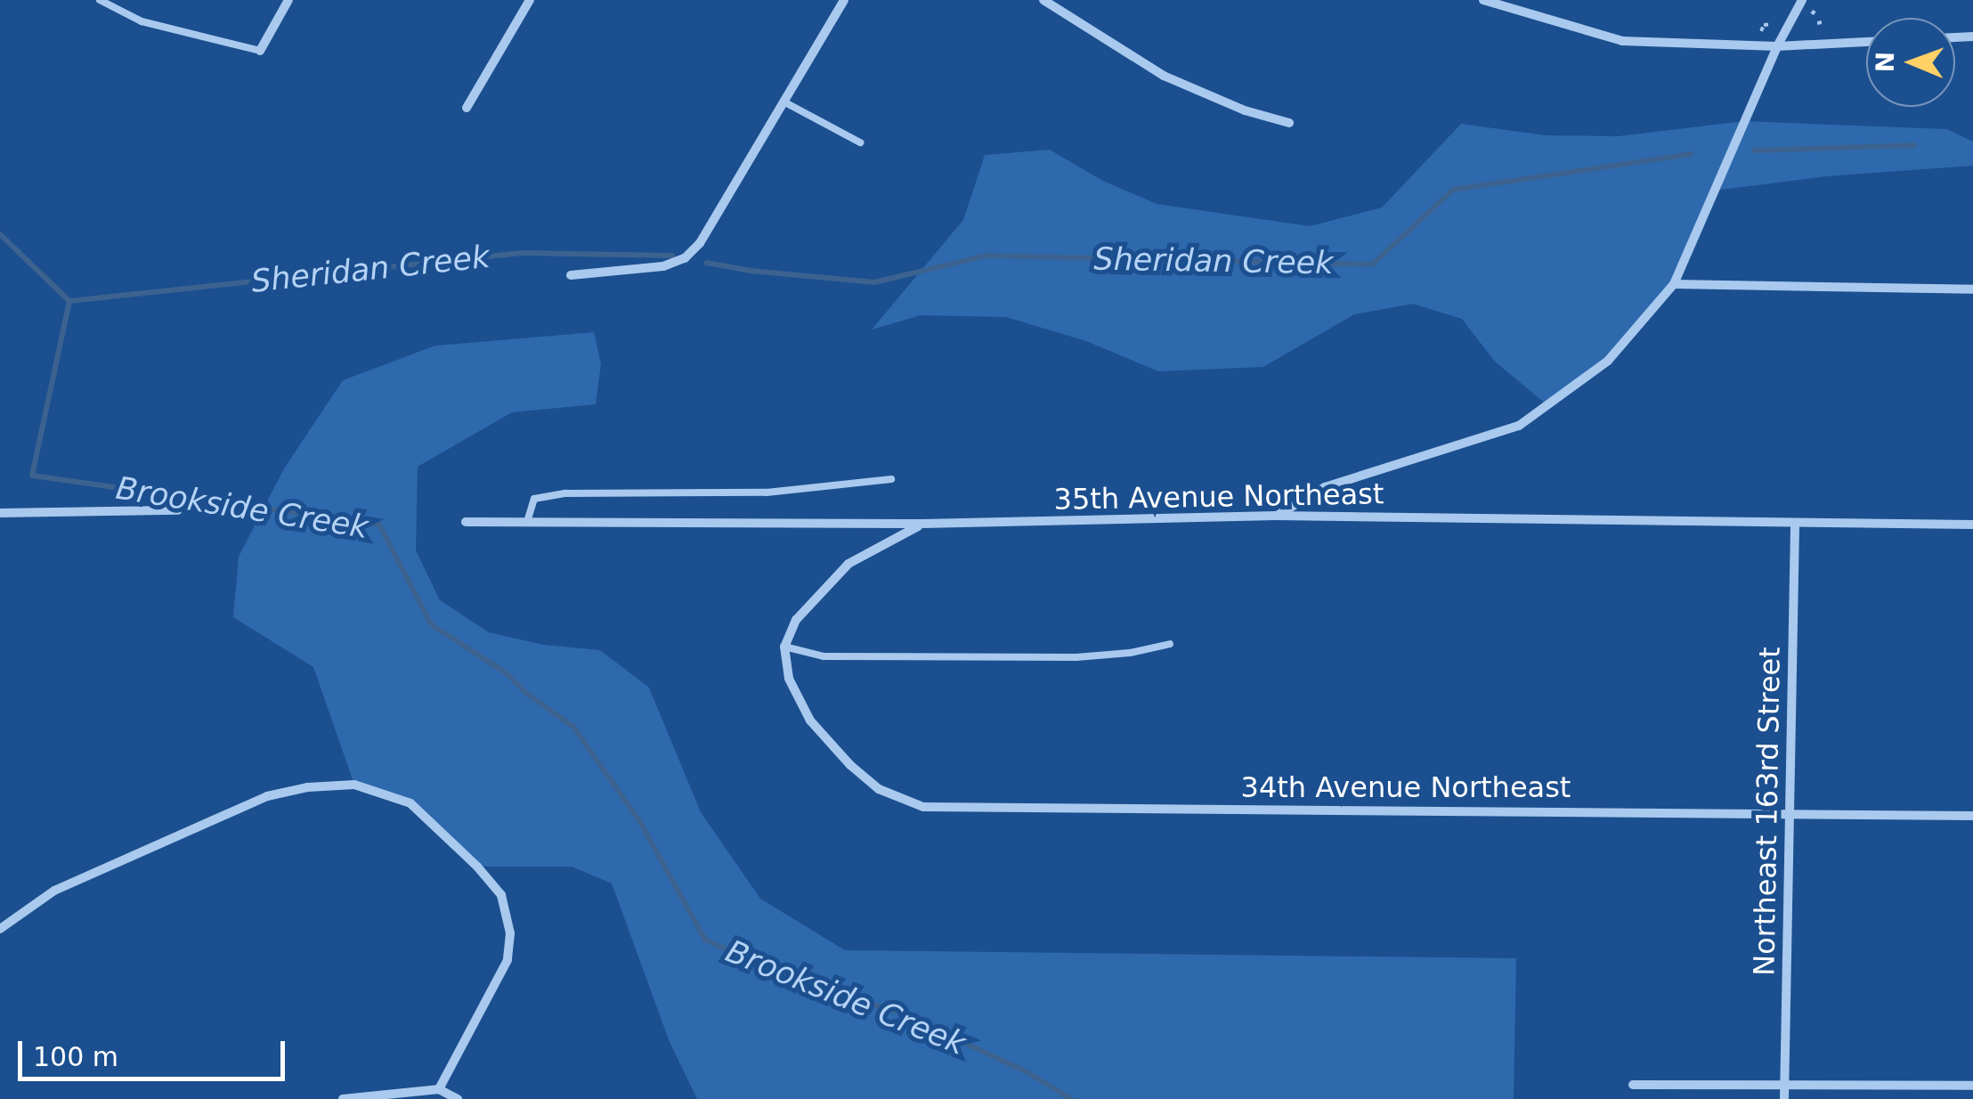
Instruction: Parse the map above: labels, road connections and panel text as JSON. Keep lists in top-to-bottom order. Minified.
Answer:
{"streets":{"street":["35th Avenue Northeast","34th Avenue Northeast","Northeast 163rd Street"]},"crossings":[["35th Avenue Northeast","Northeast 163rd Street"],["34th Avenue Northeast","Northeast 163rd Street"]],"water":["Sheridan Creek","Brookside Creek"],"scale_bar":"100 m","north":"left"}
